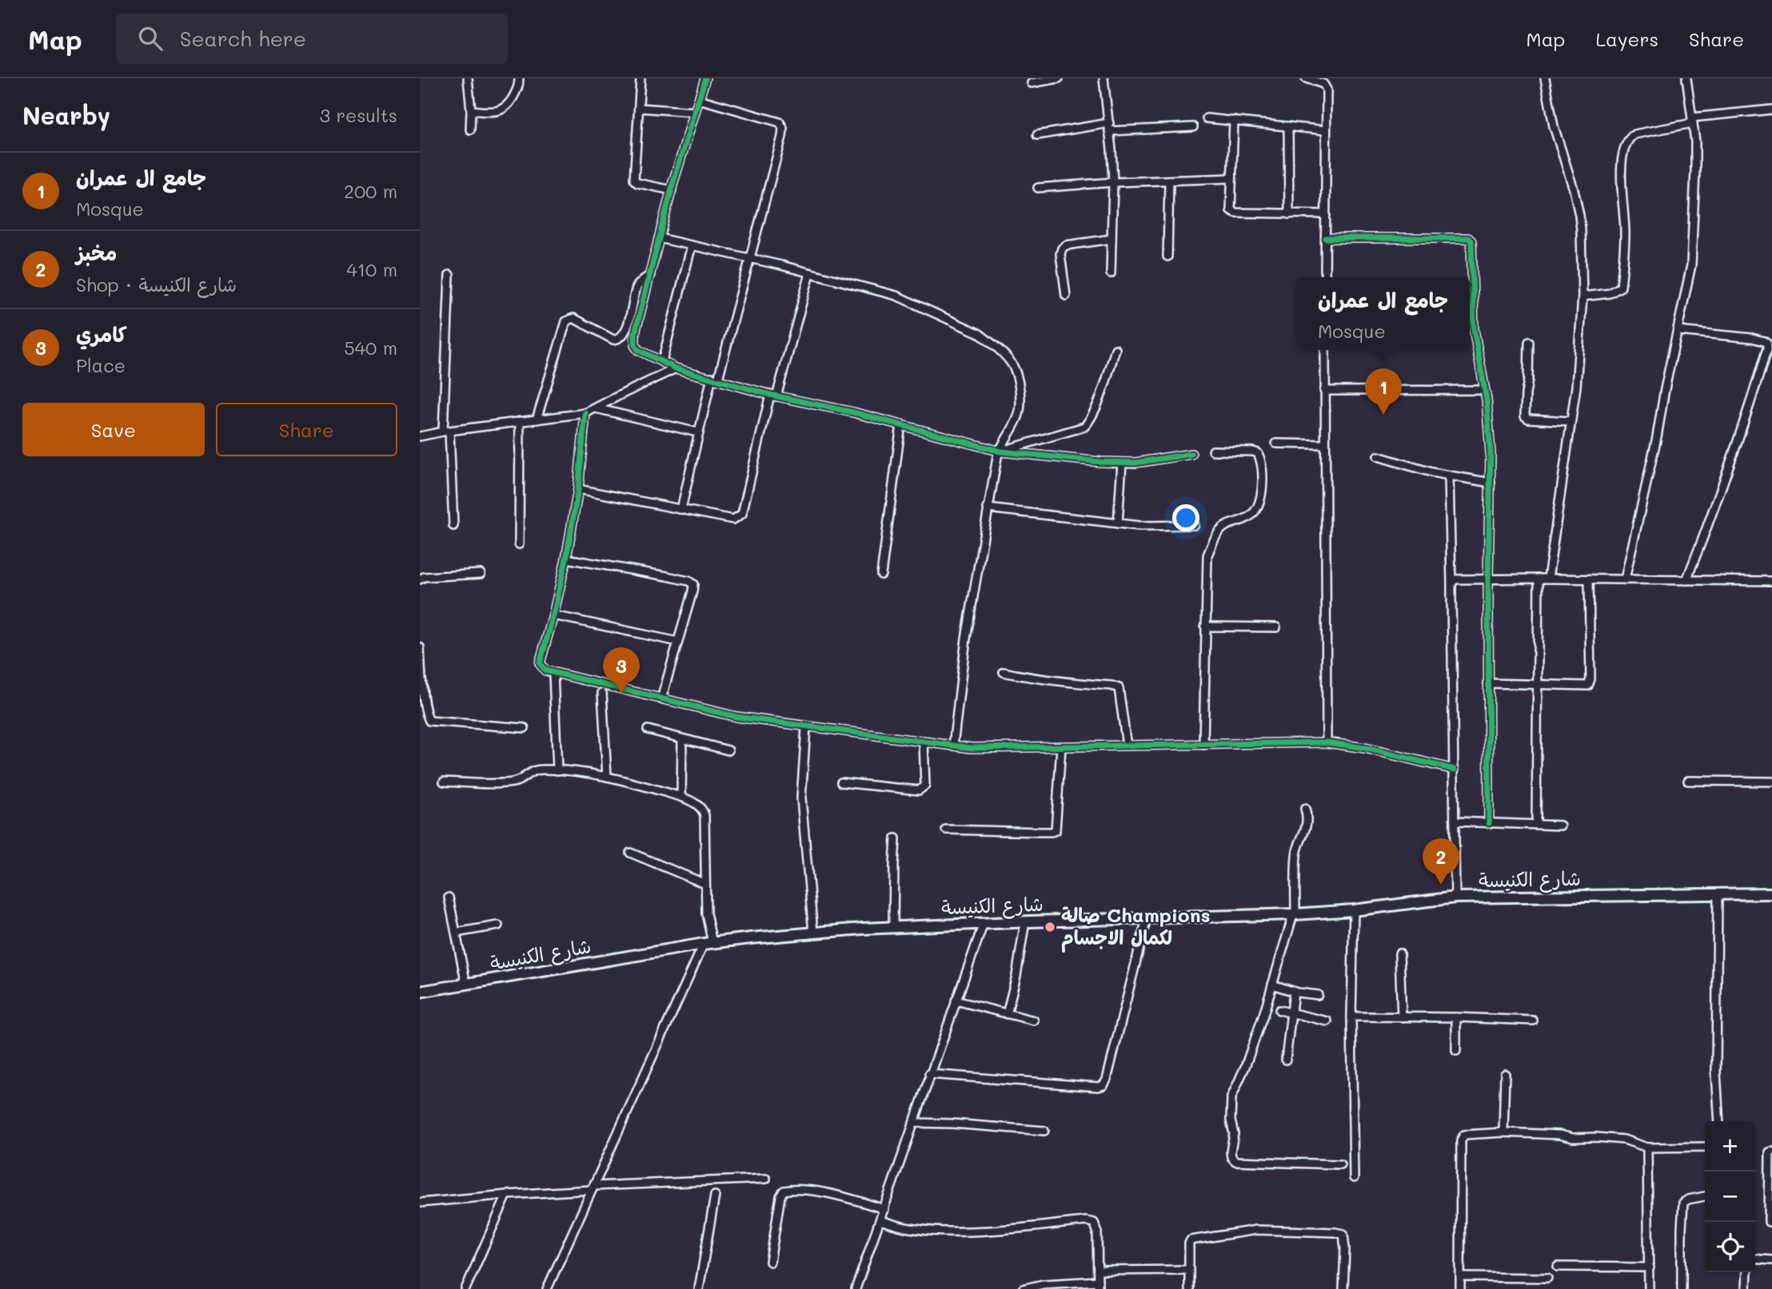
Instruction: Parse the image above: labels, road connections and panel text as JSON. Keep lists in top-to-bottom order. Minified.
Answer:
{"streets":{"main road":["شارع الكنيسة"]},"places":["صالة Champions لكمال الاجسام"],"page":{"header":"Map","search":"Search here","nav":["Map","Layers","Share"],"heading":["Nearby","3 results"],"list":[{"mark":"1","name":"جامع ال عمران","note":"Mosque","value":"200 m"},{"mark":"2","name":"مخبز","note":"Shop · شارع الكنيسة","value":"410 m"},{"mark":"3","name":"كامري","note":"Place","value":"540 m"}],"popup":["جامع ال عمران","Mosque"],"pins":["1","3","2"],"buttons":["Save","Share"],"map_buttons":["+","−"]}}
